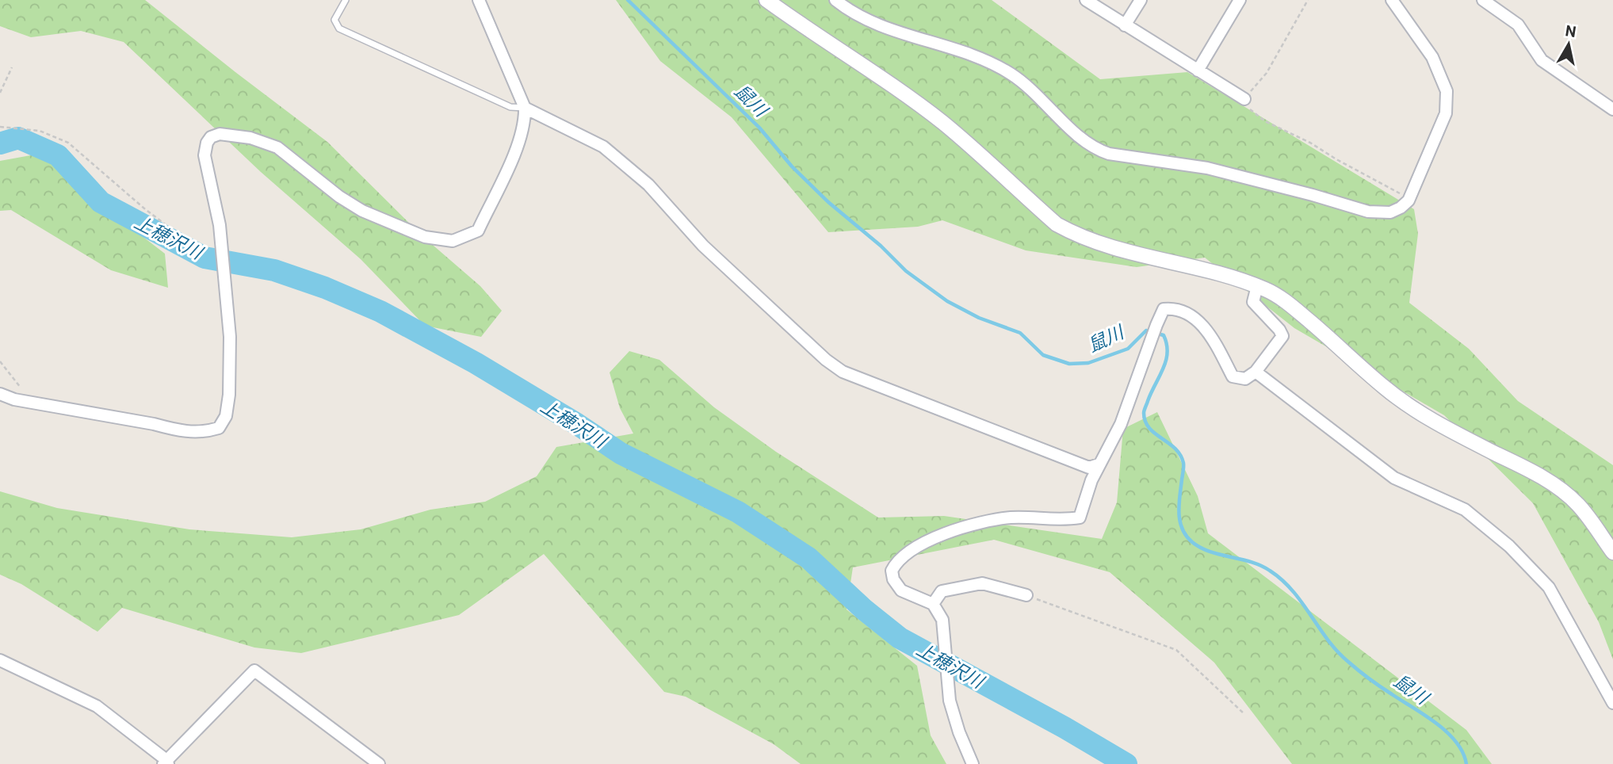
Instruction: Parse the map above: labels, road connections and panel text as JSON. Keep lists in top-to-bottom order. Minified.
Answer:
{"water":["鼠川","上穂沢川"],"north":"top"}
